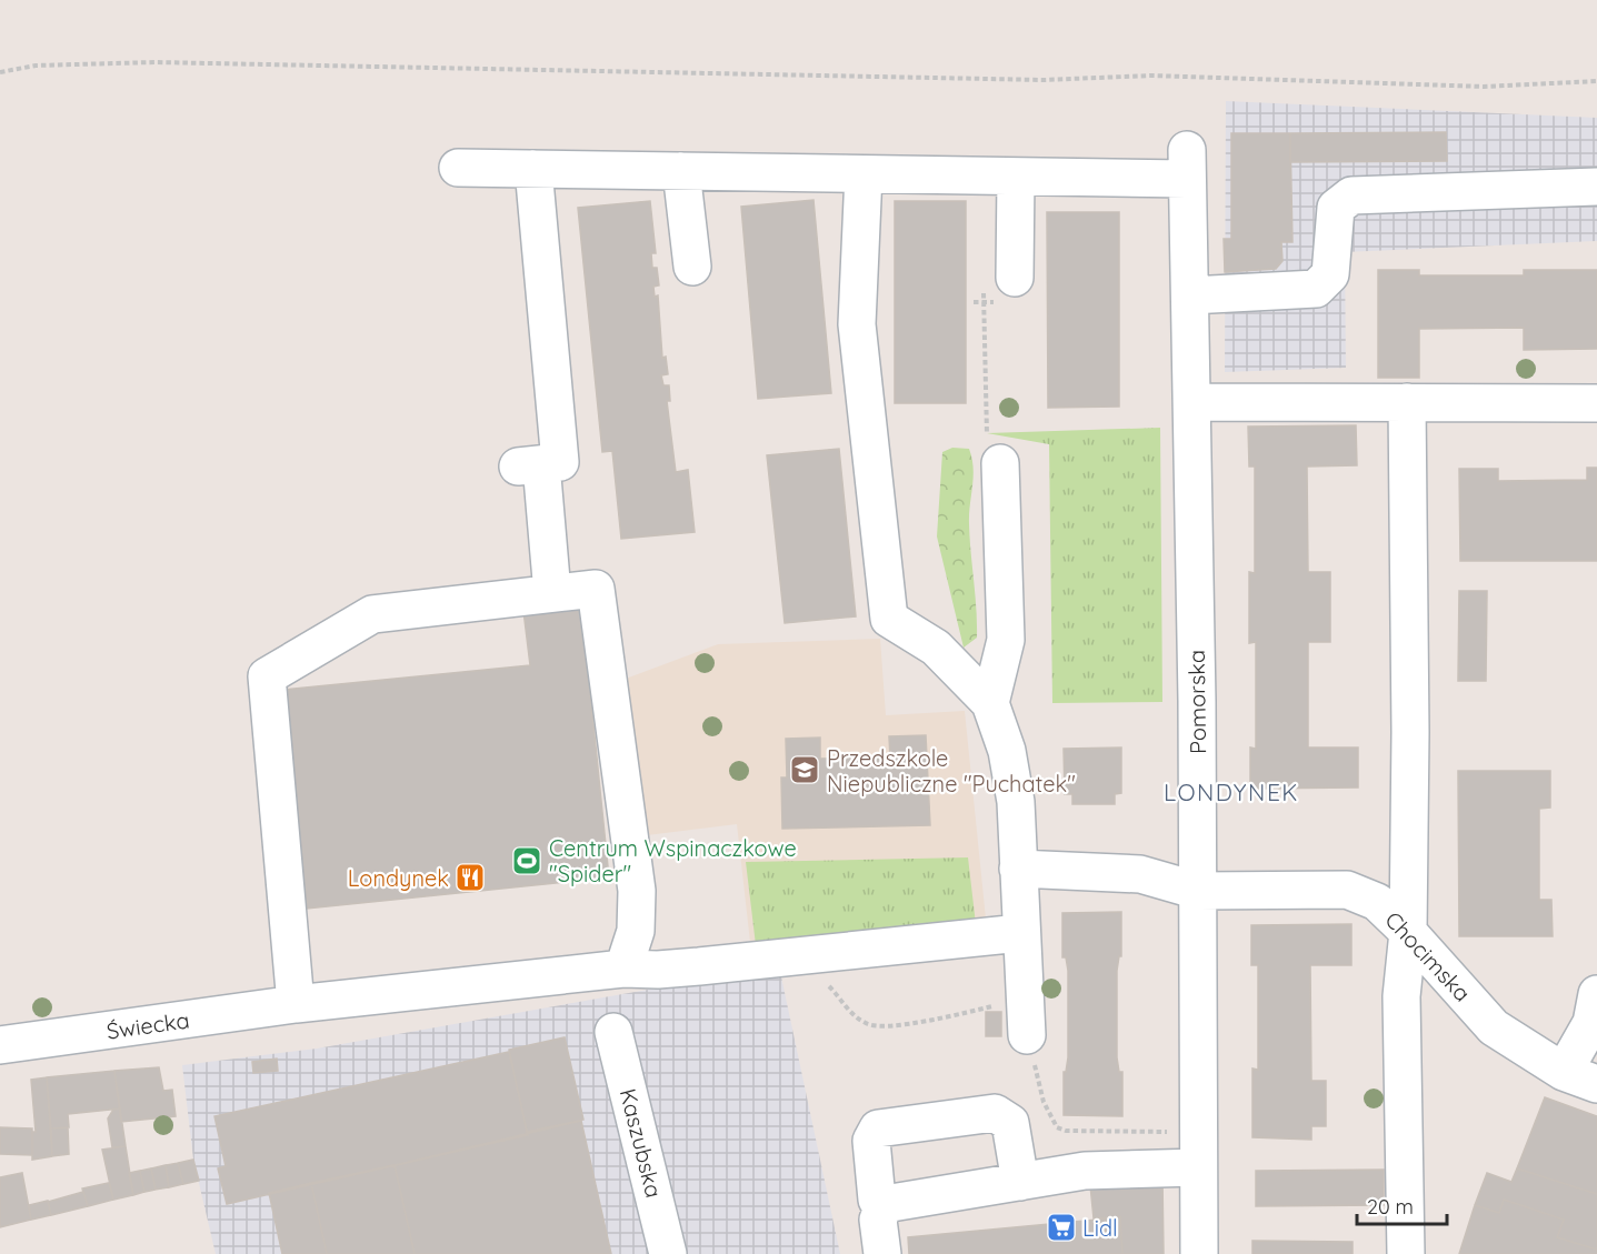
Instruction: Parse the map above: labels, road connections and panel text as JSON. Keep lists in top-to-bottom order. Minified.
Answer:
{"streets":{"street":["Pomorska","Chocimska","Świecka","Kaszubska"]},"crossings":[["Pomorska","Chocimska"]],"districts":["LONDYNEK"],"places":{"school or university":["Przedszkole Niepubliczne \"Puchatek\""],"sports":["Centrum Wspinaczkowe \"Spider\""],"restaurant":["Londynek"],"supermarket":["Lidl"]},"scale_bar":"20 m"}
